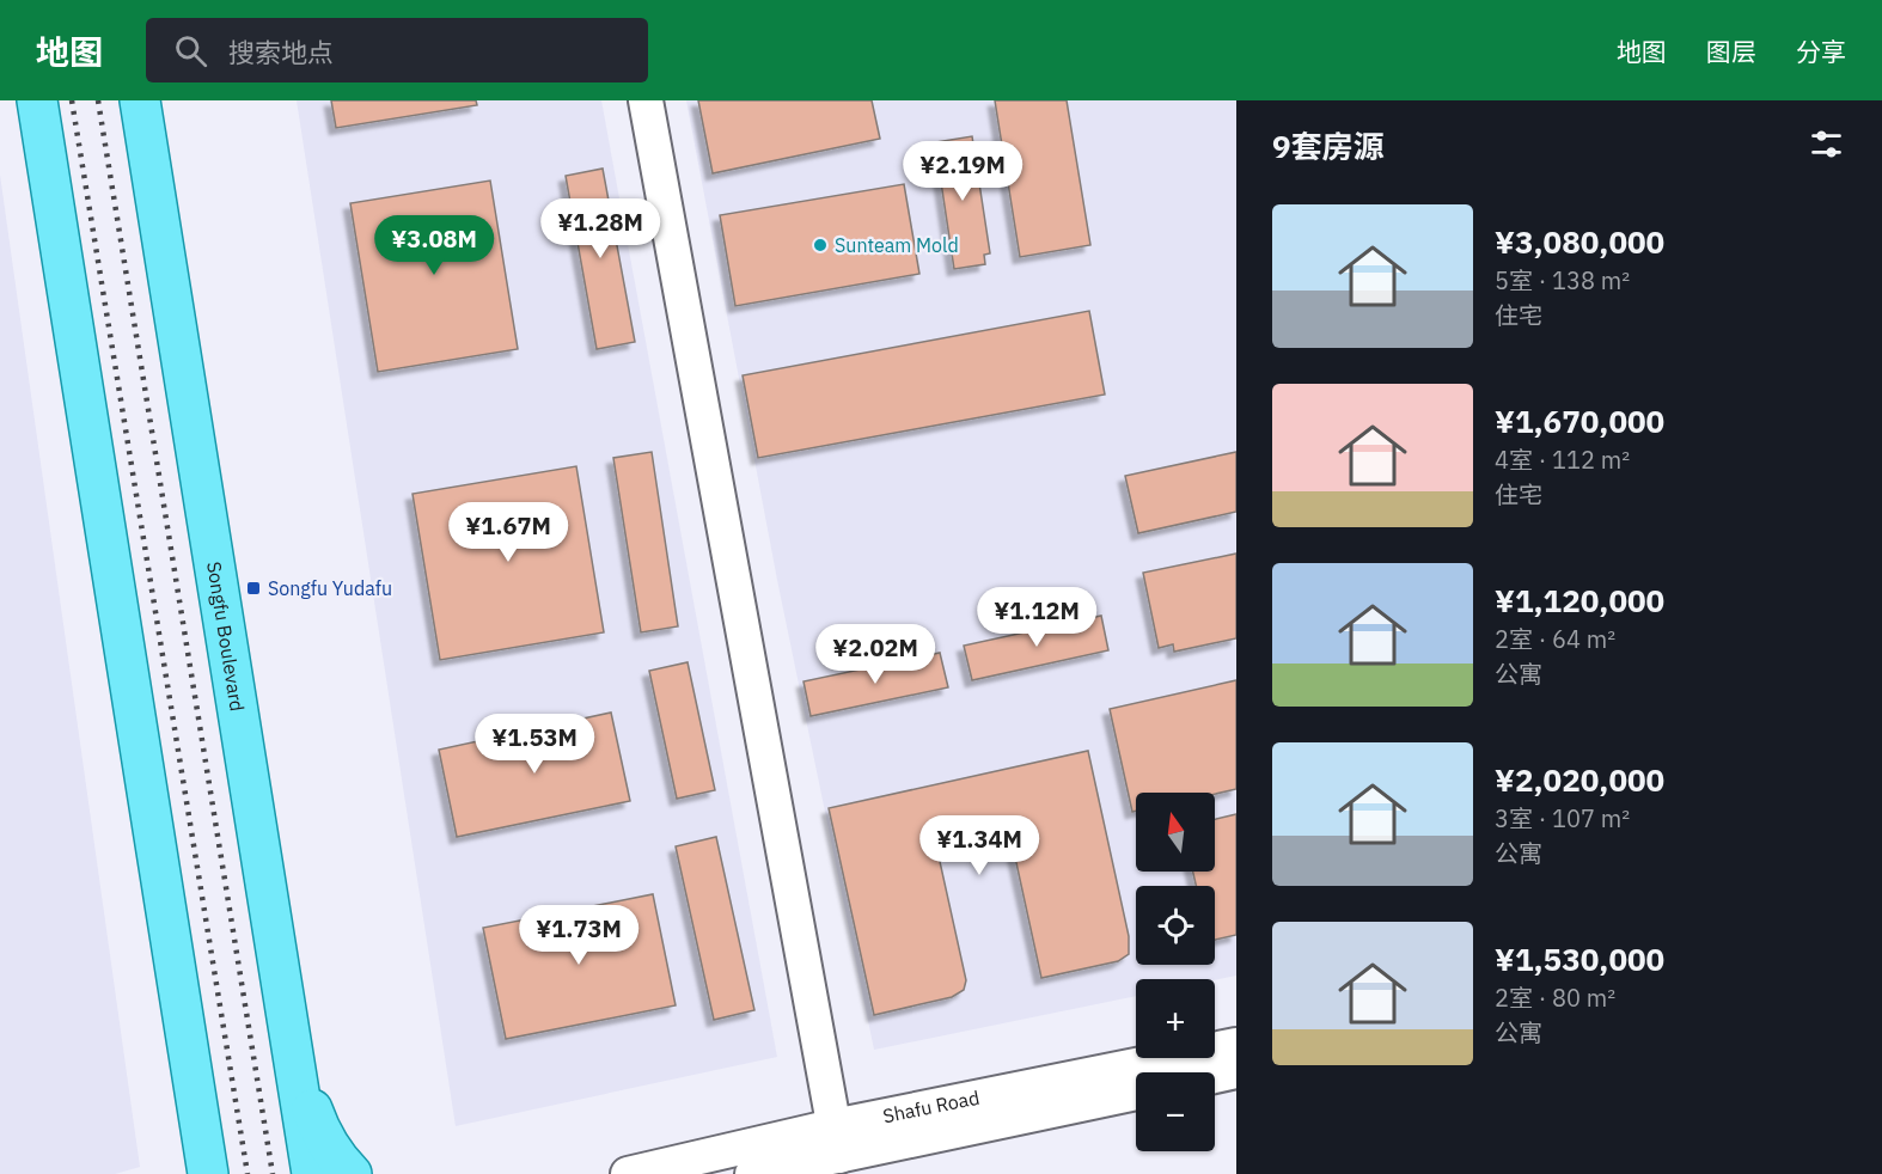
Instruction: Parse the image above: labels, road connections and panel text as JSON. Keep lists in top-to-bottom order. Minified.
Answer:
{"streets":{"main road":["Songfu Boulevard"],"street":["Shafu Road"]},"places":{"other":["Sunteam Mold"],"transit":["Songfu Yudafu"]},"north":"top","page":{"header":"地图","search":"搜索地点","nav":["地图","图层","分享"],"heading":"9套房源","price":["¥2.19M","¥1.28M","¥3.08M","¥1.67M","¥1.12M","¥2.02M","¥1.53M","¥1.34M","¥1.73M"],"list":[{"name":"¥3,080,000","note":"5室 · 138 m² · 住宅"},{"name":"¥1,670,000","note":"4室 · 112 m² · 住宅"},{"name":"¥1,120,000","note":"2室 · 64 m² · 公寓"},{"name":"¥2,020,000","note":"3室 · 107 m² · 公寓"},{"name":"¥1,530,000","note":"2室 · 80 m² · 公寓"}],"map_buttons":["+","−"]}}
